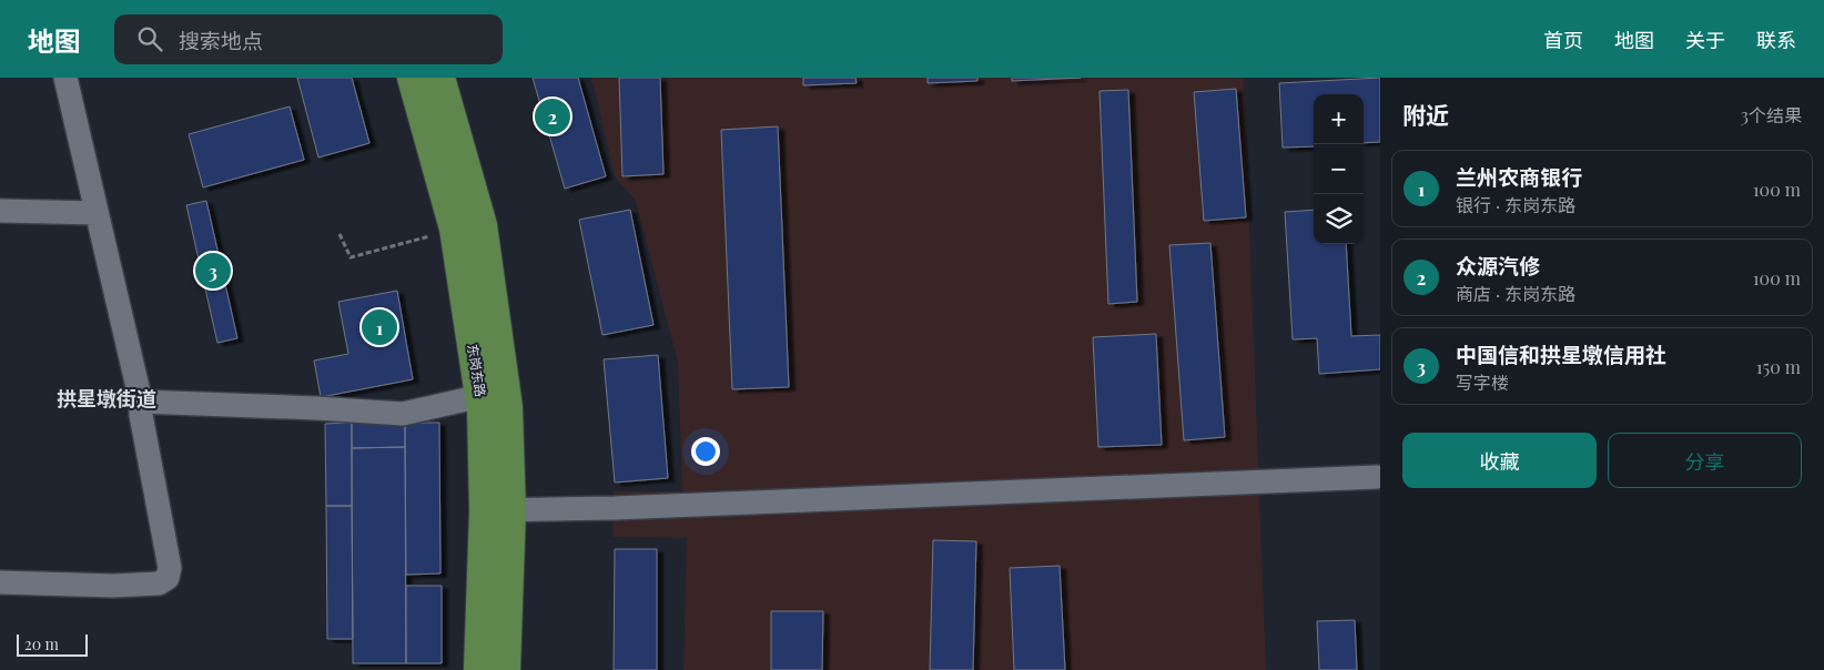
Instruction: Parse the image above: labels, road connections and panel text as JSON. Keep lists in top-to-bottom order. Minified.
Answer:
{"streets":{"main road":["东岗东路"]},"districts":["拱星墩街道"],"scale_bar":"20 m","page":{"header":"地图","search":"搜索地点","nav":["首页","地图","关于","联系"],"heading":["附近","3个结果"],"map_buttons":["+","−"],"pins":["2","3","1"],"list":[{"mark":"1","name":"兰州农商银行","note":"银行 · 东岗东路","value":"100 m"},{"mark":"2","name":"众源汽修","note":"商店 · 东岗东路","value":"100 m"},{"mark":"3","name":"中国信和拱星墩信用社","note":"写字楼","value":"150 m"}],"buttons":["收藏","分享"],"scale":"20 m"}}
